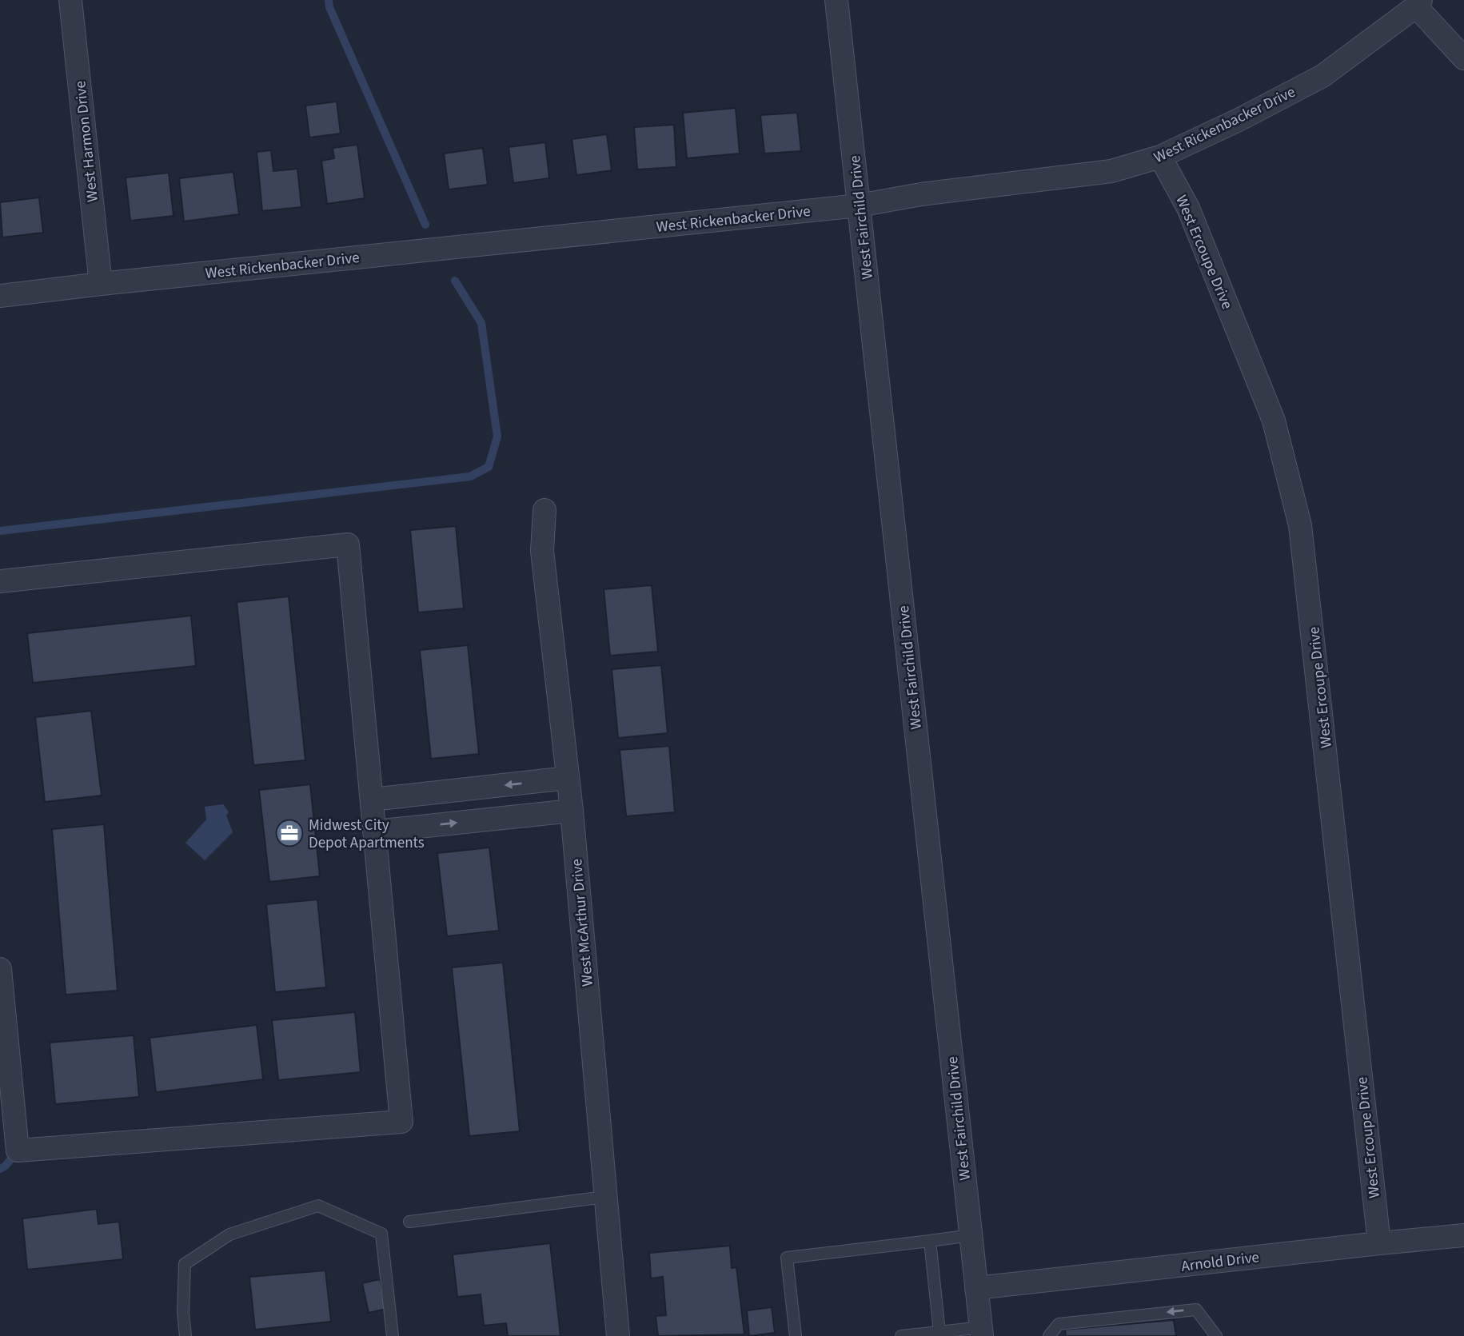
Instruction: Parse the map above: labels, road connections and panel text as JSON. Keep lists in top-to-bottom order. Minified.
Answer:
{"streets":{"street":["West Rickenbacker Drive","West Harmon Drive","West Fairchild Drive","West Ercoupe Drive","West McArthur Drive","Arnold Drive"]},"crossings":[["West Rickenbacker Drive","West Harmon Drive"],["West Rickenbacker Drive","West Fairchild Drive"],["West Rickenbacker Drive","West Ercoupe Drive"],["West Fairchild Drive","Arnold Drive"],["West Ercoupe Drive","Arnold Drive"]],"places":{"office":["Midwest City Depot Apartments"]}}
